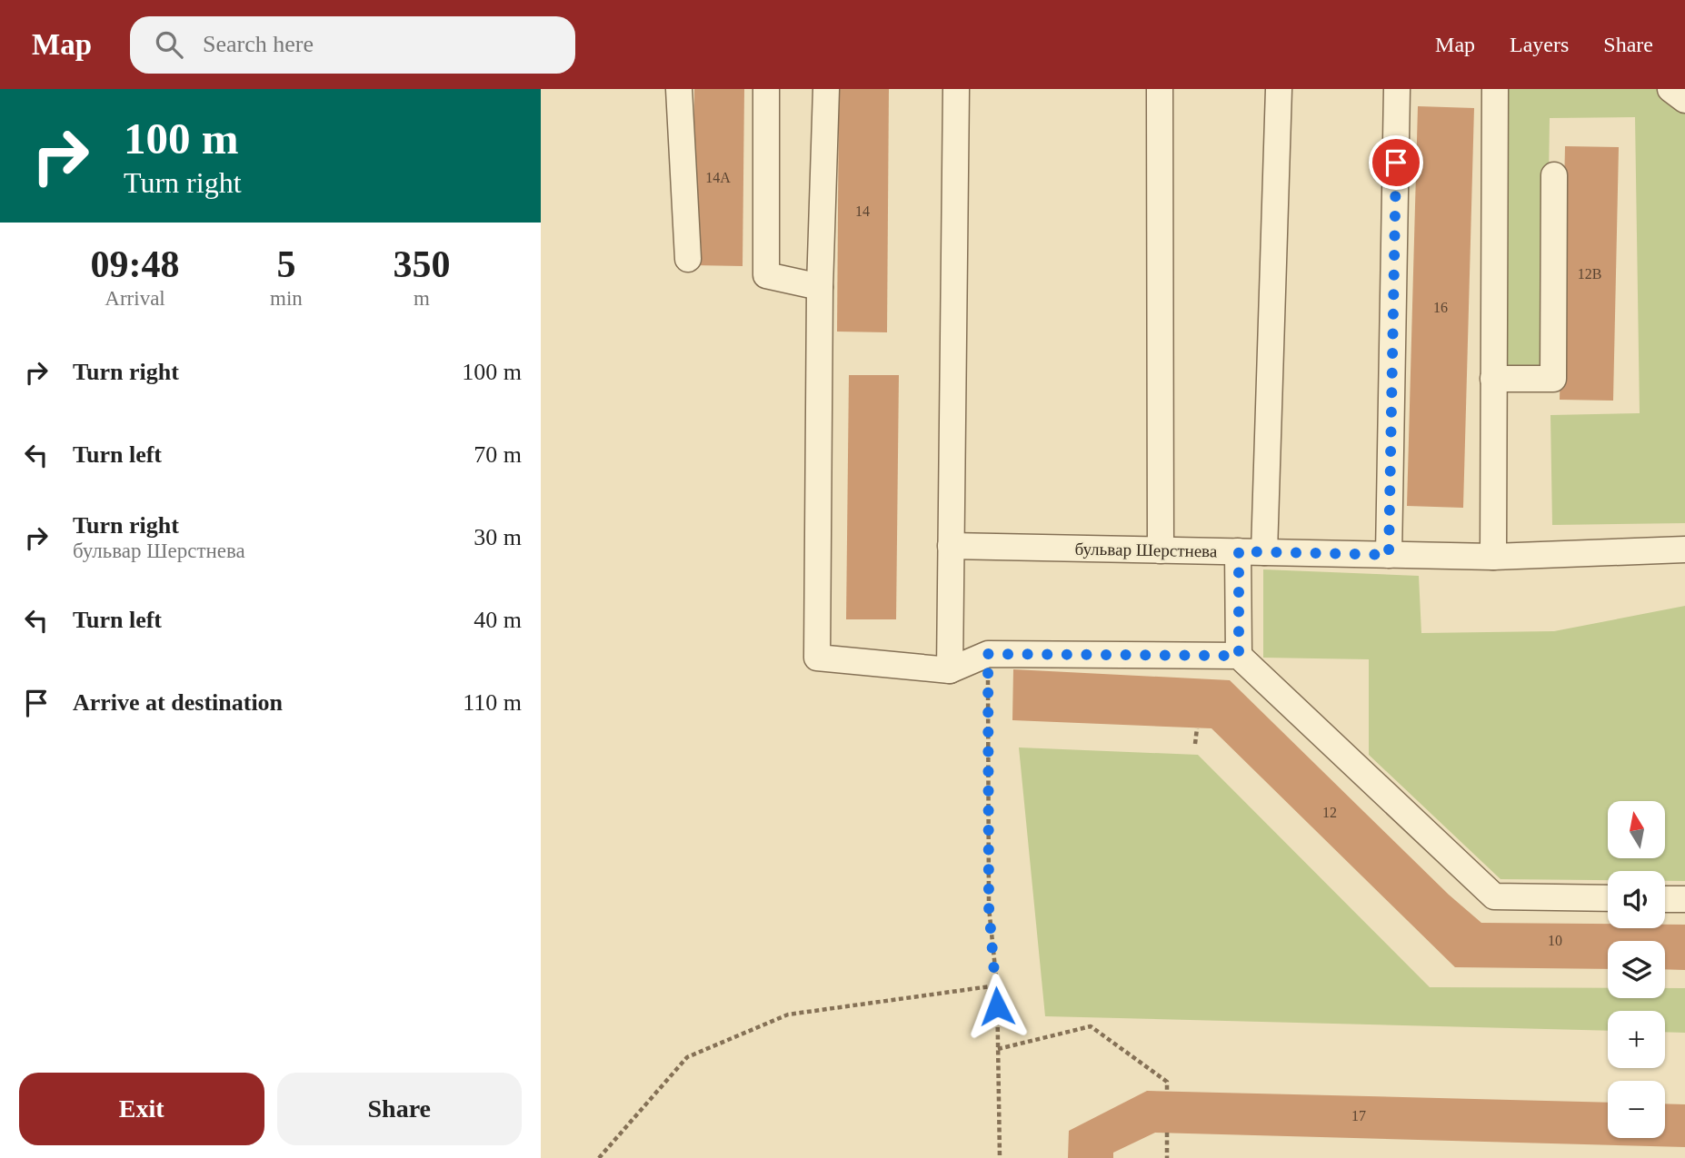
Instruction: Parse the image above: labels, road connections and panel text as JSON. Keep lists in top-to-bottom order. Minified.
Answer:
{"streets":{"street":["бульвар Шерстнева"]},"house_numbers":["14А","14","12В","16","12","10","17"],"north":"top","page":{"header":"Map","search":"Search here","nav":["Map","Layers","Share"],"turn":["100 m","Turn right"],"eta":["09:48","Arrival","5","min","350","m"],"list":[{"name":"Turn right","value":"100 m"},{"name":"Turn left","value":"70 m"},{"name":"Turn right","note":"бульвар Шерстнева","value":"30 m"},{"name":"Turn left","value":"40 m"},{"name":"Arrive at destination","value":"110 m"}],"map_buttons":["+","−"],"buttons":["Exit","Share"]}}
